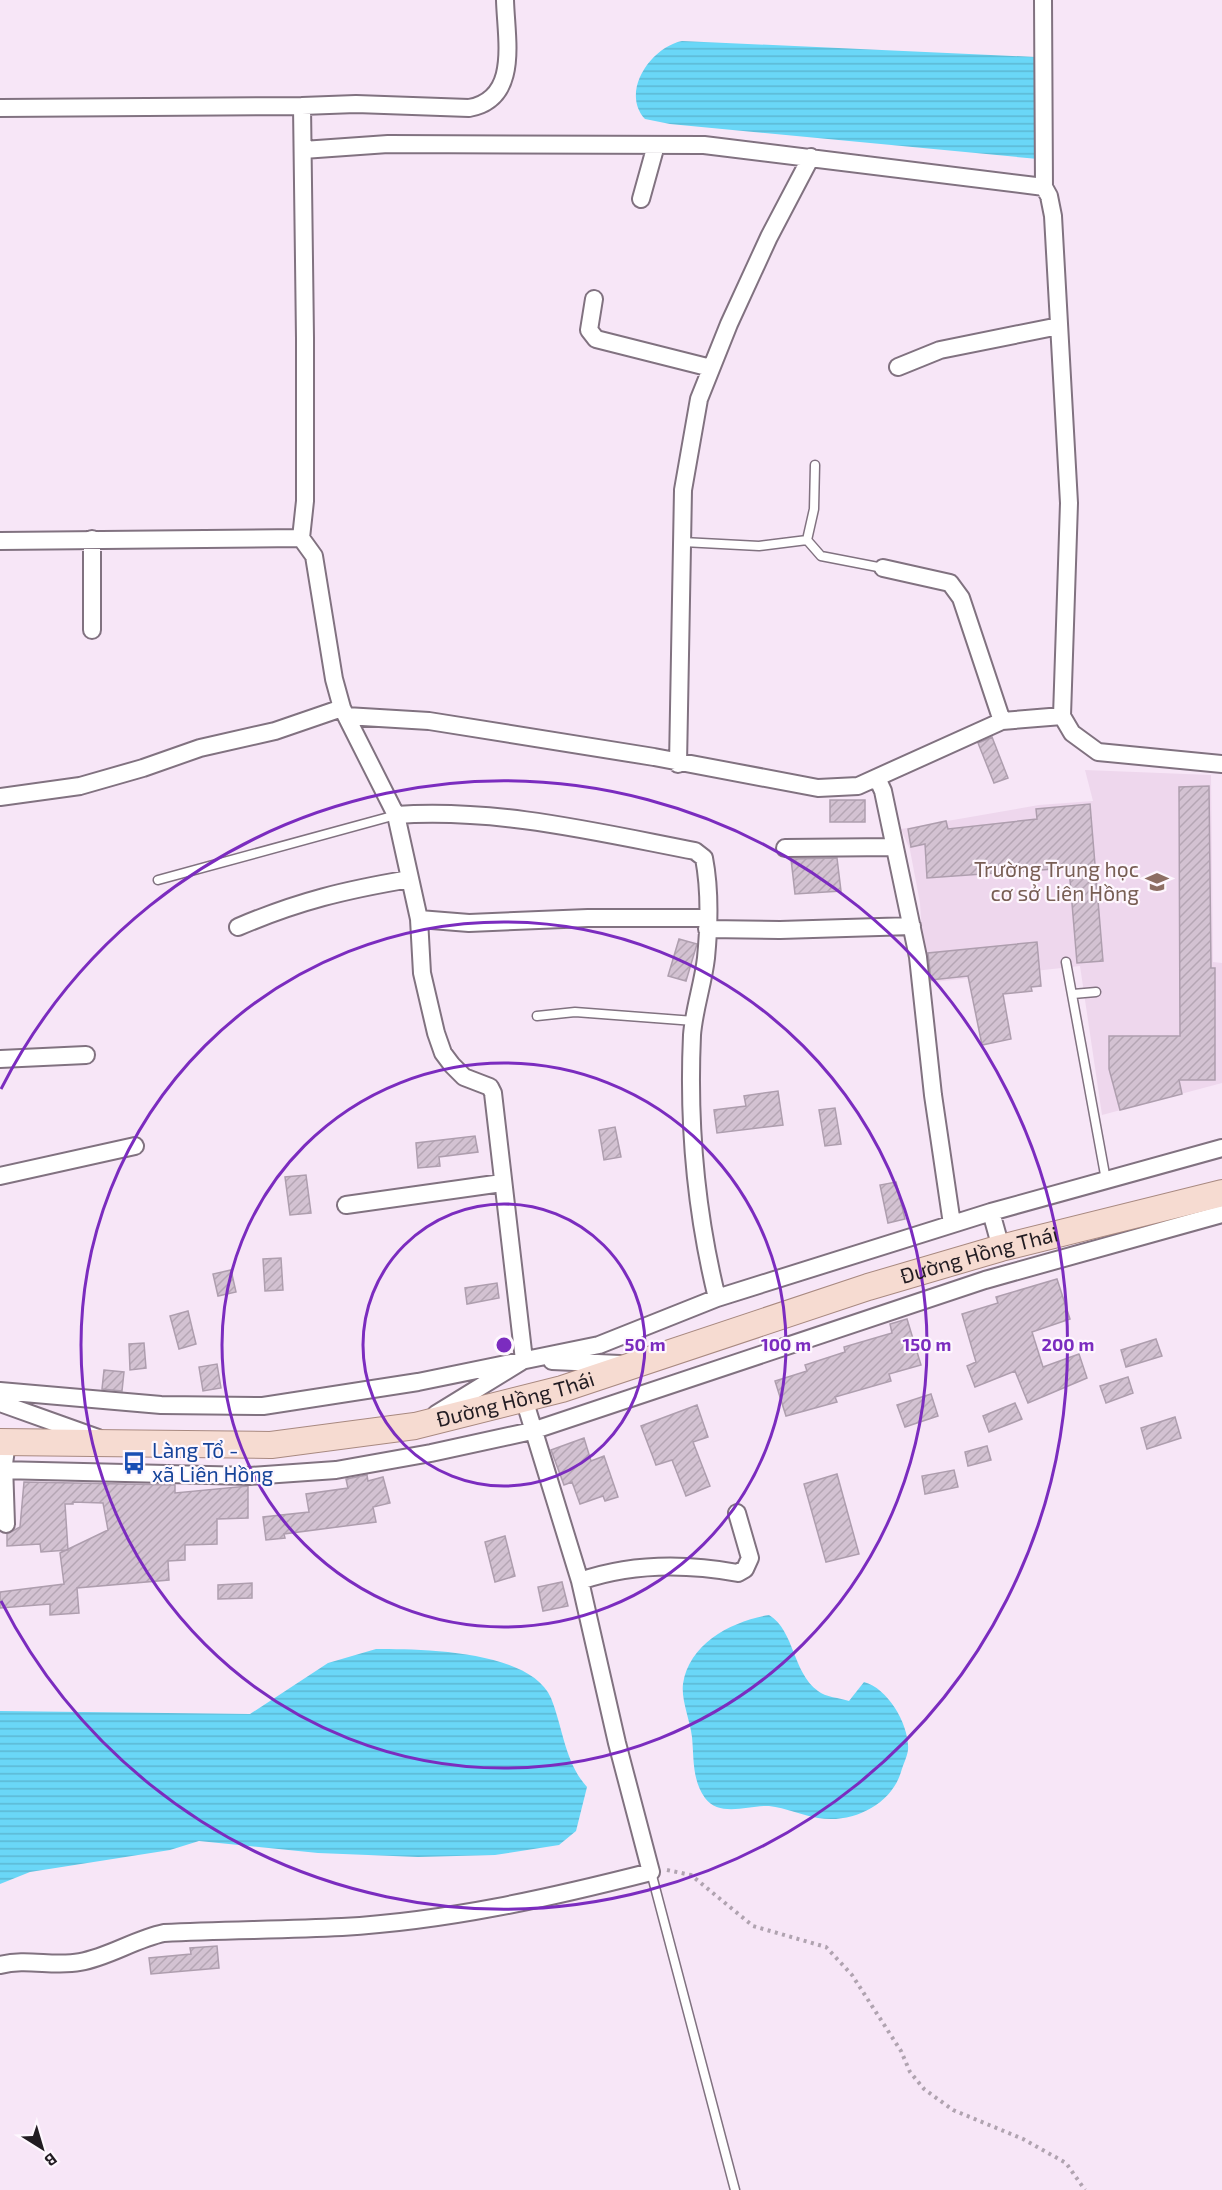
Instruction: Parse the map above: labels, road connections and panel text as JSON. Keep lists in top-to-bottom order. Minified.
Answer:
{"streets":{"main road":["Đường Hồng Thái"]},"places":{"school or university":["Trường Trung học cơ sở Liên Hồng"],"bus stop":["Làng Tổ - xã Liên Hồng"]},"north":"bottom right","rings":["50 m","100 m","150 m","200 m"]}
